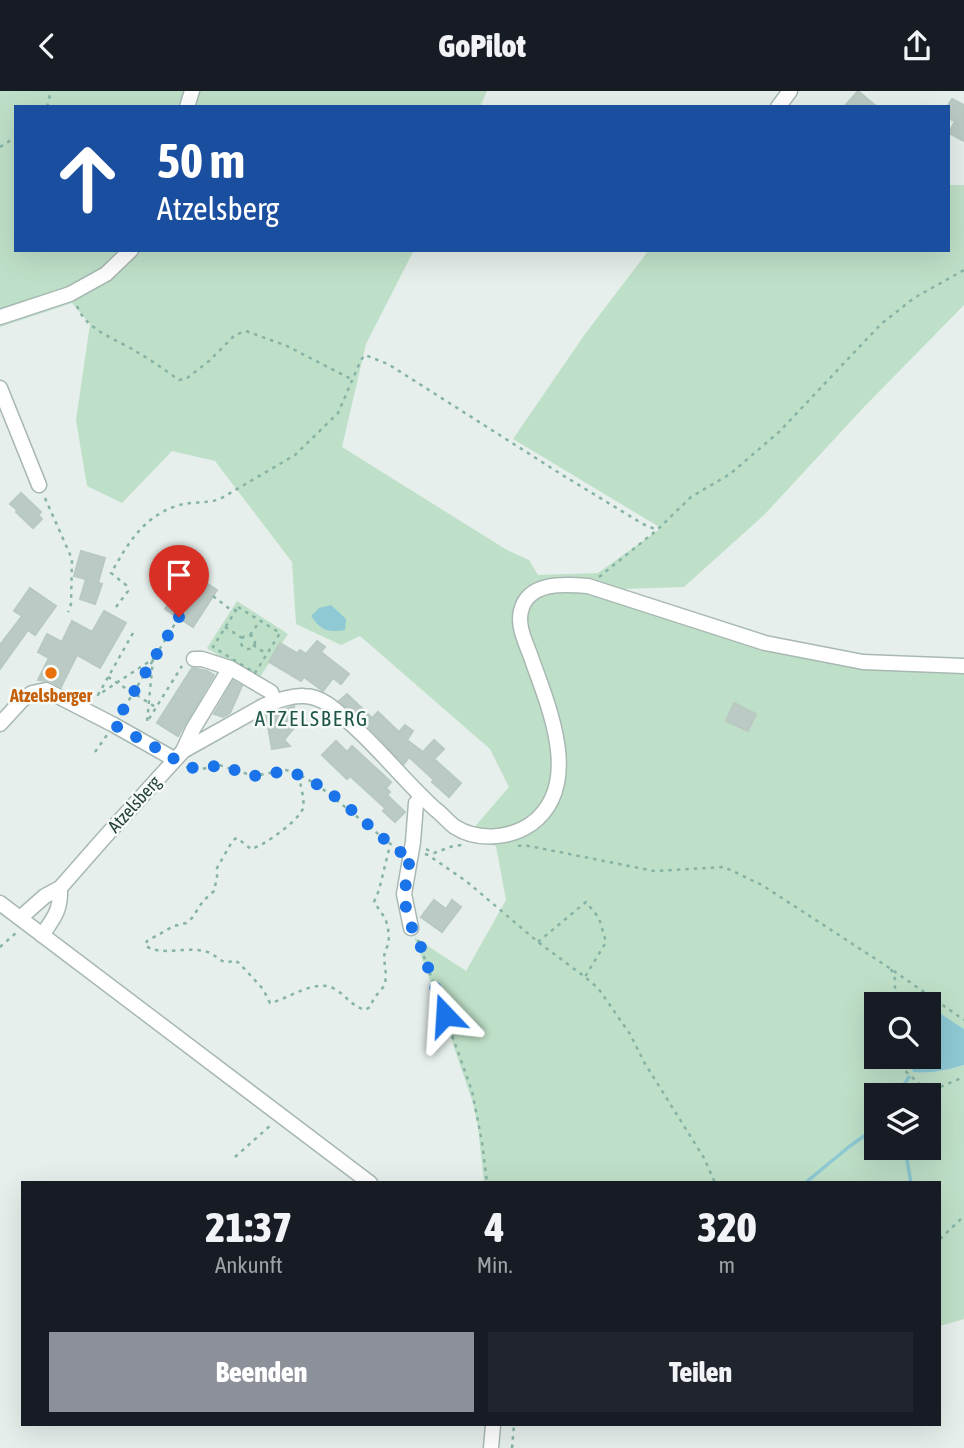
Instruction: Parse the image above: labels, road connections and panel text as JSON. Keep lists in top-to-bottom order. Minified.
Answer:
{"streets":{"street":["Atzelsberg"]},"districts":["ATZELSBERG"],"places":["Atzelsberger"],"page":{"header":"GoPilot","turn":["50 m","Atzelsberg"],"eta":["21:37","Ankunft","4","Min.","320","m"],"buttons":["Beenden","Teilen"]}}
